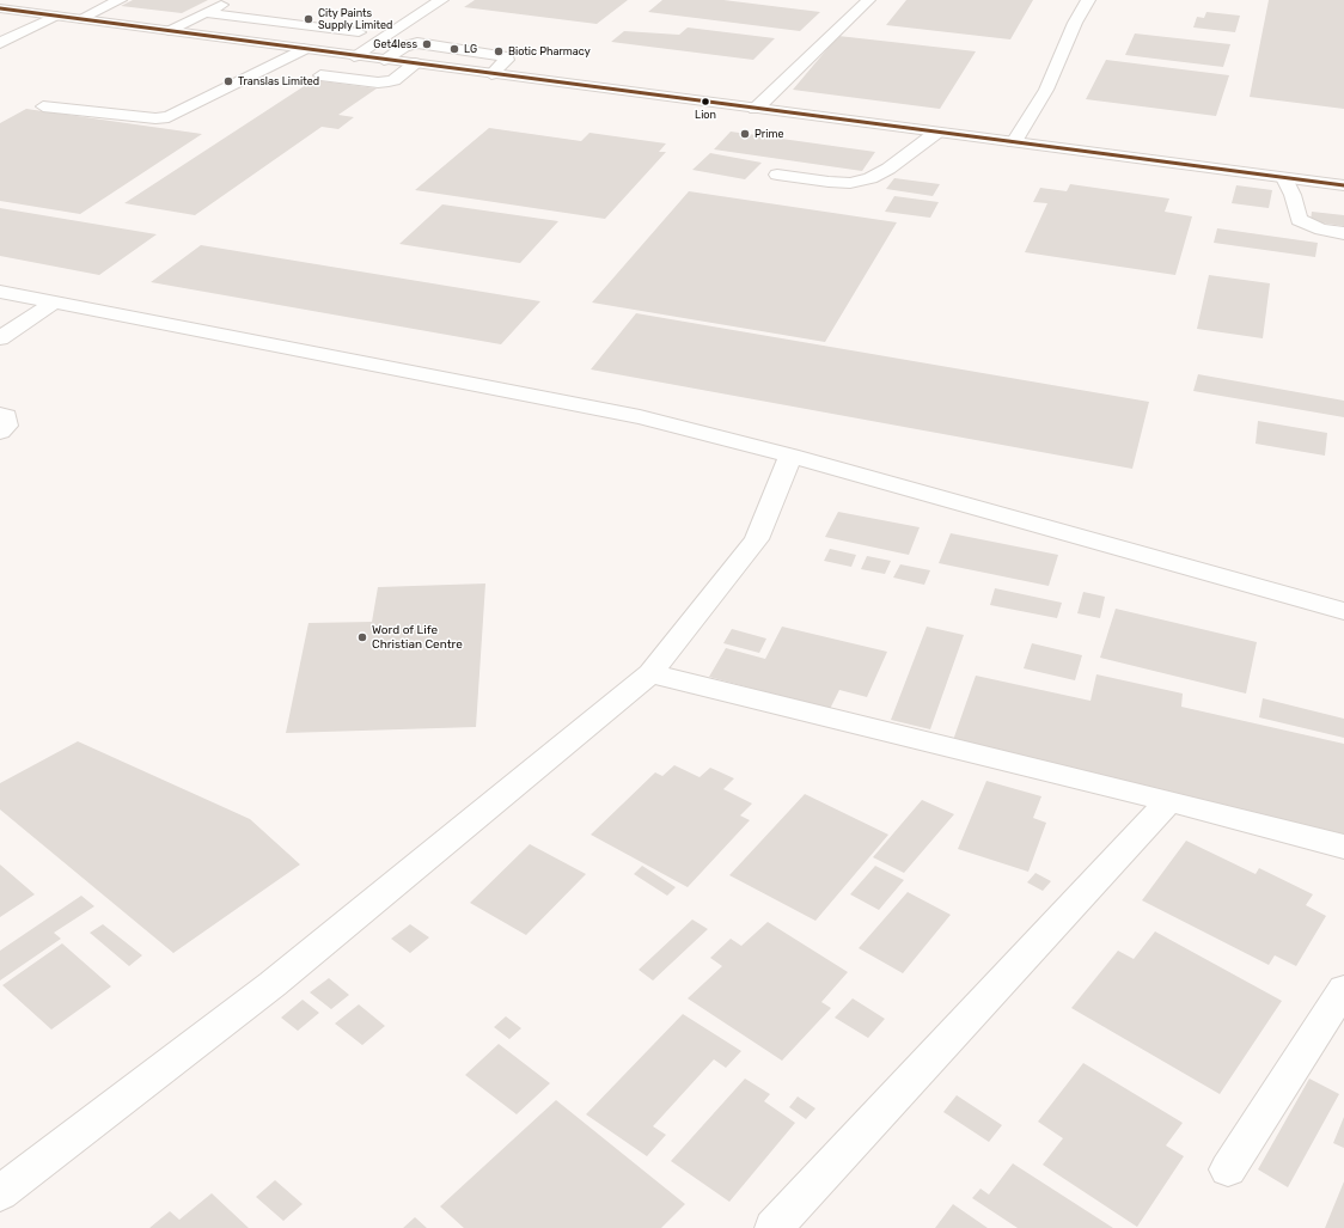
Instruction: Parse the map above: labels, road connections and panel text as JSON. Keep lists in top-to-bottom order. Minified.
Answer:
{"places":["City Paints Supply Limited","Get4less","LG","Biotic Pharmacy","Translas Limited","Lion","Prime","Word of Life Christian Centre"]}
